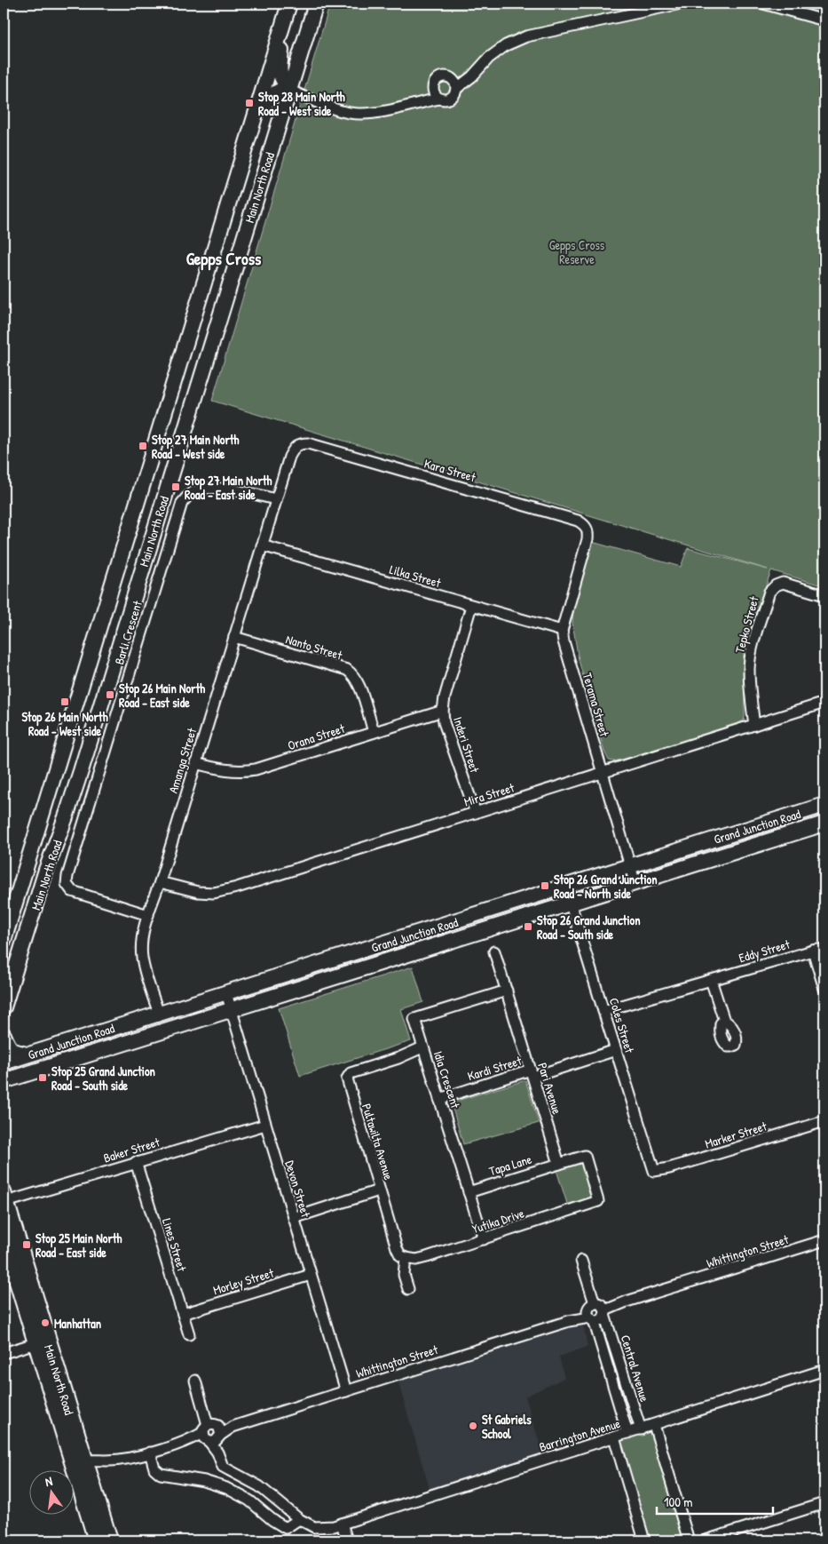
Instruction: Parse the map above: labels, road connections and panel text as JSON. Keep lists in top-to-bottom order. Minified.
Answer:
{"streets":{"highway":["Main North Road","Grand Junction Road"],"street":["Kara Street","Lilka Street","Tepko Street","Barli Crescent","Nanto Street","Terama Street","Orana Street","Inderi Street","Amanga Street","Mira Street","Eddy Street","Coles Street","Kardi Street","Idia Crescent","Pari Avenue","Marker Street","Pultawilta Avenue","Baker Street","Tapa Lane","Devon Street","Yutika Drive","Lines Street","Whittington Street","Morley Street","Central Avenue","Barrington Avenue"]},"crossings":[["Main North Road","Baker Street"],["Kara Street","Terama Street"],["Kara Street","Amanga Street"],["Lilka Street","Terama Street"],["Lilka Street","Inderi Street"],["Lilka Street","Amanga Street"],["Tepko Street","Mira Street"],["Barli Crescent","Amanga Street"],["Nanto Street","Orana Street"],["Nanto Street","Amanga Street"],["Terama Street","Mira Street"],["Terama Street","Grand Junction Road"],["Orana Street","Inderi Street"],["Orana Street","Amanga Street"],["Inderi Street","Mira Street"],["Amanga Street","Mira Street"],["Amanga Street","Grand Junction Road"],["Grand Junction Road","Coles Street"],["Grand Junction Road","Devon Street"],["Eddy Street","Coles Street"],["Coles Street","Kardi Street"],["Coles Street","Marker Street"],["Kardi Street","Idia Crescent"],["Kardi Street","Pari Avenue"],["Idia Crescent","Pari Avenue"],["Idia Crescent","Pultawilta Avenue"],["Idia Crescent","Tapa Lane"],["Idia Crescent","Yutika Drive"],["Pari Avenue","Tapa Lane"],["Pari Avenue","Yutika Drive"],["Pultawilta Avenue","Yutika Drive"],["Baker Street","Devon Street"],["Baker Street","Lines Street"],["Tapa Lane","Yutika Drive"],["Devon Street","Whittington Street"],["Devon Street","Morley Street"],["Lines Street","Morley Street"],["Whittington Street","Central Avenue"],["Whittington Street","Barrington Avenue"],["Central Avenue","Barrington Avenue"]],"districts":["Gepps Cross"],"parks":["Gepps Cross Reserve"],"places":{"transit":["Stop 28 Main North Road - West side","Stop 27 Main North Road - West side","Stop 27 Main North Road - East side","Stop 26 Main North Road - East side","Stop 26 Main North Road - West side","Stop 26 Grand Junction Road - North side","Stop 26 Grand Junction Road - South side","Stop 25 Grand Junction Road - South side","Stop 25 Main North Road - East side"],"other":["Manhattan","St Gabriels School"]},"scale_bar":"100 m","north":"top"}
